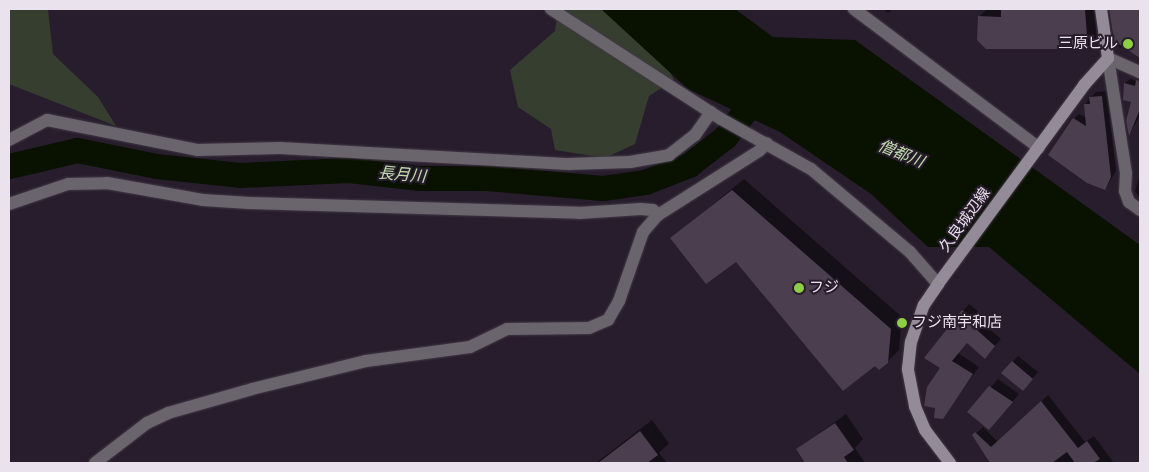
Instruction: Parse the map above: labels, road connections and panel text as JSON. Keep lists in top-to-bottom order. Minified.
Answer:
{"streets":{"main road":["久良城辺線"]},"water":["僧都川","長月川"],"places":["三原ビル","フジ","フジ南宇和店"]}
